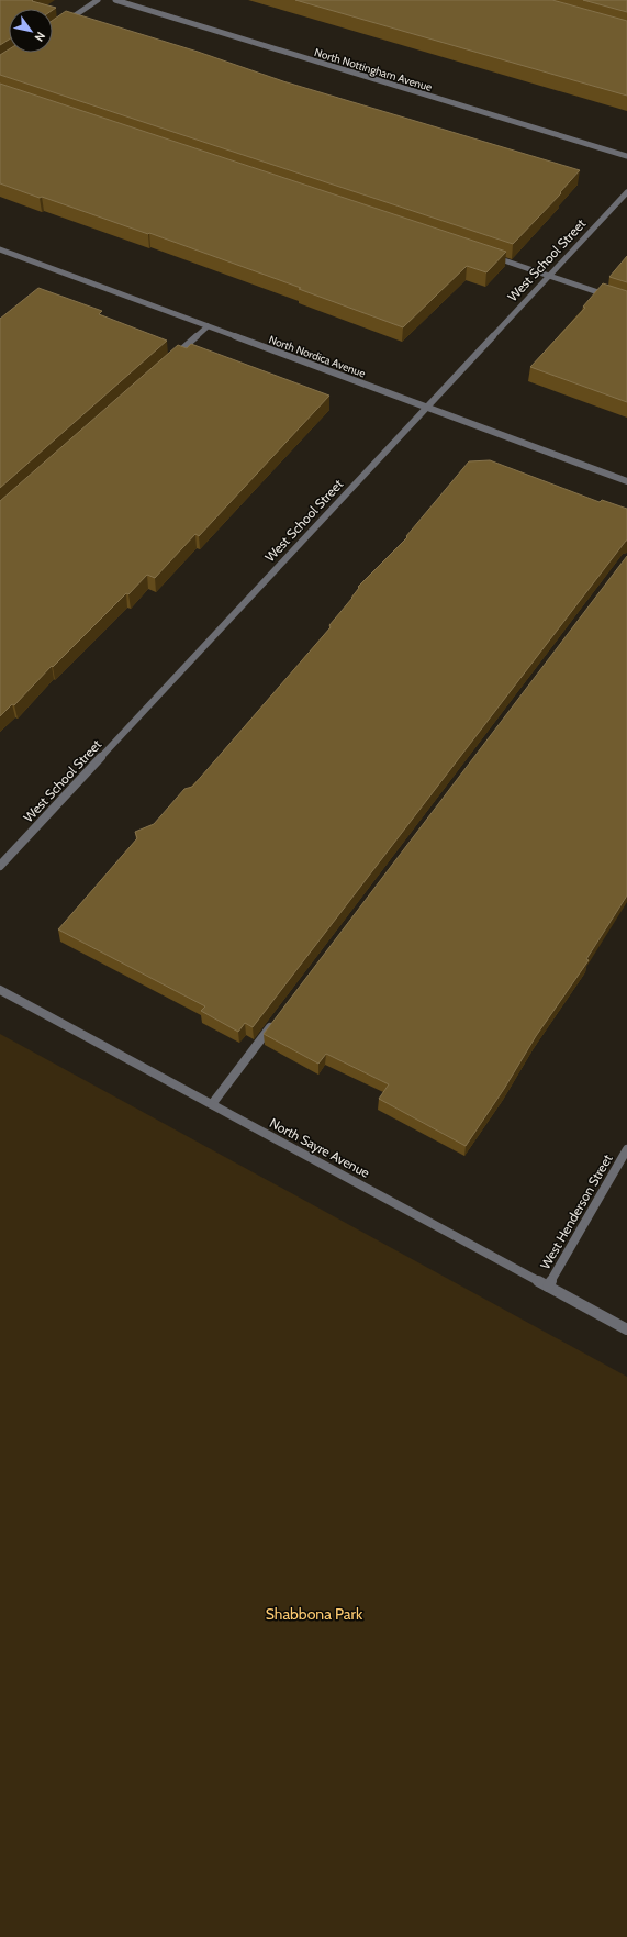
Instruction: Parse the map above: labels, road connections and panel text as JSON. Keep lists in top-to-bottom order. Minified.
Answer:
{"streets":{"street":["North Nottingham Avenue","West School Street","North Nordica Avenue","North Sayre Avenue","West Henderson Street"]},"crossings":[["West School Street","North Nordica Avenue"],["North Sayre Avenue","West Henderson Street"]],"parks":["Shabbona Park"],"north":"bottom right"}
